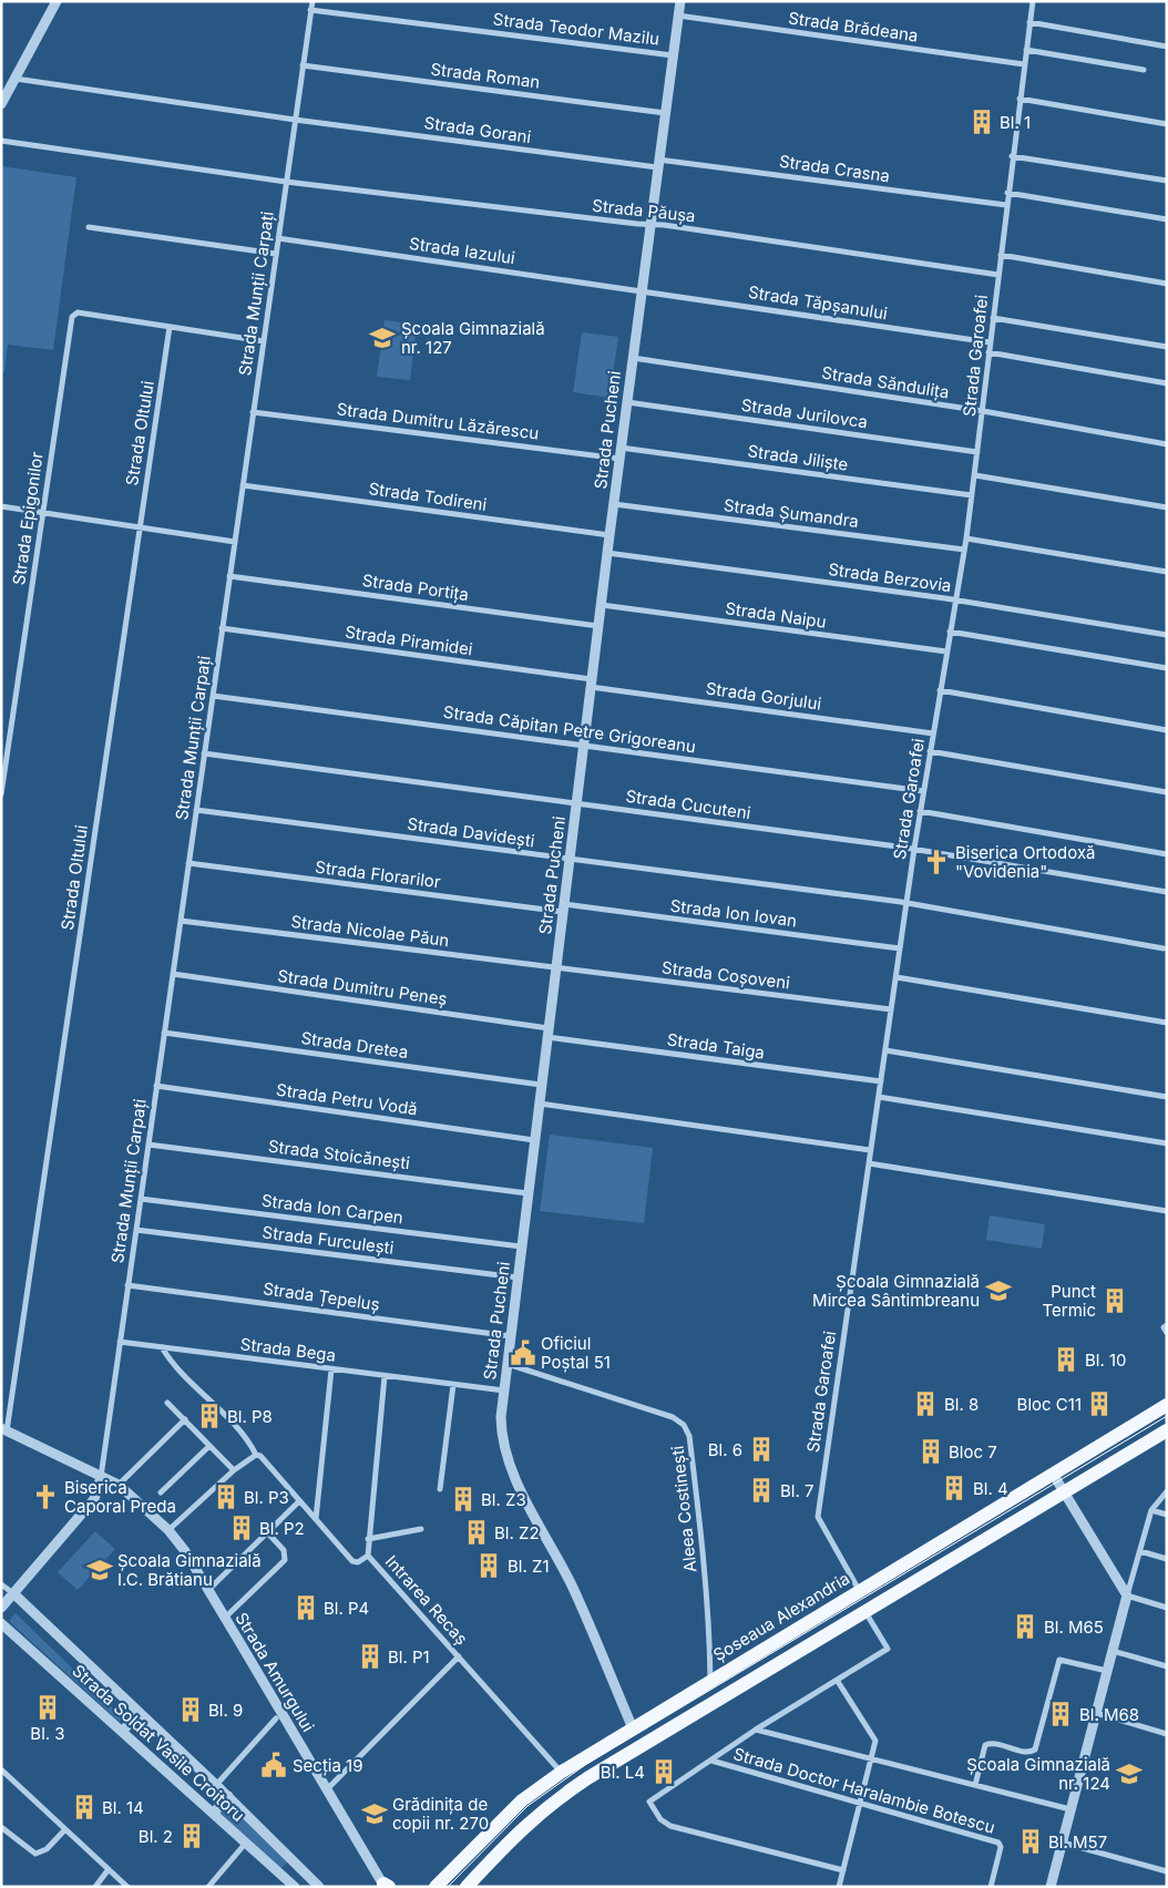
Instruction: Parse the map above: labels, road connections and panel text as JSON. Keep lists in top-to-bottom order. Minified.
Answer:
{"streets":{"main road":["Șoseaua Alexandria"],"street":["Strada Brădeana","Strada Teodor Mazilu","Strada Roman","Strada Gorani","Strada Crasna","Strada Păușa","Strada Iazului","Strada Munții Carpați","Strada Tăpșanului","Strada Garoafei","Strada Săndulița","Strada Jurilovca","Strada Dumitru Lăzărescu","Strada Pucheni","Strada Oltului","Strada Jiliște","Strada Todireni","Strada Șumandra","Strada Epigonilor","Strada Berzovia","Strada Portița","Strada Naipu","Strada Piramidei","Strada Gorjului","Strada Căpitan Petre Grigoreanu","Strada Cucuteni","Strada Davidești","Strada Florarilor","Strada Ion Iovan","Strada Nicolae Păun","Strada Coșoveni","Strada Dumitru Peneș","Strada Dretea","Strada Taiga","Strada Petru Vodă","Strada Stoicănești","Strada Ion Carpen","Strada Furculești","Strada Țepeluș","Strada Bega","Aleea Costinești","Intrarea Recaș","Strada Amurgului","Strada Soldat Vasile Croitoru","Strada Doctor Haralambie Botescu"]},"crossings":[["Strada Brădeana","Strada Garoafei"],["Strada Brădeana","Strada Pucheni"],["Strada Teodor Mazilu","Strada Munții Carpați"],["Strada Teodor Mazilu","Strada Pucheni"],["Strada Roman","Strada Munții Carpați"],["Strada Roman","Strada Pucheni"],["Strada Gorani","Strada Crasna"],["Strada Gorani","Strada Munții Carpați"],["Strada Gorani","Strada Pucheni"],["Strada Crasna","Strada Garoafei"],["Strada Crasna","Strada Pucheni"],["Strada Păușa","Strada Munții Carpați"],["Strada Păușa","Strada Garoafei"],["Strada Păușa","Strada Pucheni"],["Strada Iazului","Strada Munții Carpați"],["Strada Iazului","Strada Tăpșanului"],["Strada Iazului","Strada Pucheni"],["Strada Munții Carpați","Strada Dumitru Lăzărescu"],["Strada Munții Carpați","Strada Todireni"],["Strada Munții Carpați","Strada Portița"],["Strada Munții Carpați","Strada Piramidei"],["Strada Munții Carpați","Strada Căpitan Petre Grigoreanu"],["Strada Munții Carpați","Strada Cucuteni"],["Strada Munții Carpați","Strada Davidești"],["Strada Munții Carpați","Strada Florarilor"],["Strada Munții Carpați","Strada Nicolae Păun"],["Strada Munții Carpați","Strada Dumitru Peneș"],["Strada Munții Carpați","Strada Dretea"],["Strada Munții Carpați","Strada Petru Vodă"],["Strada Munții Carpați","Strada Stoicănești"],["Strada Munții Carpați","Strada Ion Carpen"],["Strada Munții Carpați","Strada Furculești"],["Strada Munții Carpați","Strada Țepeluș"],["Strada Munții Carpați","Strada Bega"],["Strada Munții Carpați","Strada Amurgului"],["Strada Tăpșanului","Strada Garoafei"],["Strada Tăpșanului","Strada Pucheni"],["Strada Garoafei","Strada Săndulița"],["Strada Garoafei","Strada Jurilovca"],["Strada Garoafei","Strada Jiliște"],["Strada Garoafei","Strada Șumandra"],["Strada Garoafei","Strada Berzovia"],["Strada Garoafei","Strada Naipu"],["Strada Garoafei","Strada Gorjului"],["Strada Garoafei","Strada Căpitan Petre Grigoreanu"],["Strada Garoafei","Strada Cucuteni"],["Strada Garoafei","Strada Davidești"],["Strada Garoafei","Strada Ion Iovan"],["Strada Garoafei","Strada Coșoveni"],["Strada Garoafei","Strada Taiga"],["Strada Garoafei","Șoseaua Alexandria"],["Strada Săndulița","Strada Pucheni"],["Strada Jurilovca","Strada Pucheni"],["Strada Dumitru Lăzărescu","Strada Pucheni"],["Strada Pucheni","Strada Jiliște"],["Strada Pucheni","Strada Todireni"],["Strada Pucheni","Strada Șumandra"],["Strada Pucheni","Strada Berzovia"],["Strada Pucheni","Strada Portița"],["Strada Pucheni","Strada Naipu"],["Strada Pucheni","Strada Piramidei"],["Strada Pucheni","Strada Gorjului"],["Strada Pucheni","Strada Căpitan Petre Grigoreanu"],["Strada Pucheni","Strada Cucuteni"],["Strada Pucheni","Strada Davidești"],["Strada Pucheni","Strada Florarilor"],["Strada Pucheni","Strada Ion Iovan"],["Strada Pucheni","Strada Nicolae Păun"],["Strada Pucheni","Strada Coșoveni"],["Strada Pucheni","Strada Dumitru Peneș"],["Strada Pucheni","Strada Dretea"],["Strada Pucheni","Strada Taiga"],["Strada Pucheni","Strada Petru Vodă"],["Strada Pucheni","Strada Stoicănești"],["Strada Pucheni","Strada Ion Carpen"],["Strada Pucheni","Strada Furculești"],["Strada Pucheni","Strada Țepeluș"],["Strada Pucheni","Strada Bega"],["Strada Pucheni","Aleea Costinești"],["Strada Pucheni","Șoseaua Alexandria"],["Strada Oltului","Strada Epigonilor"],["Strada Oltului","Strada Amurgului"],["Strada Piramidei","Strada Gorjului"],["Strada Florarilor","Strada Ion Iovan"],["Strada Nicolae Păun","Strada Coșoveni"],["Strada Dumitru Peneș","Strada Taiga"],["Strada Bega","Intrarea Recaș"],["Aleea Costinești","Șoseaua Alexandria"],["Intrarea Recaș","Șoseaua Alexandria"]],"places":{"building":["Bl. 1","Punct Termic","Bl. 10","Bl. 8","Bloc C11","Bl. P8","Bl. 6","Bloc 7","Bl. 4","Bl. 7","Bl. P3","Bl. Z3","Bl. P2","Bl. Z2","Bl. Z1","Bl. P4","Bl. M65","Bl. P1","Bl. 3","Bl. 9","Bl. M68","Bl. L4","Bl. 14","Bl. 2","Bl. M57"],"school or university":["Școala Gimnazială nr. 127","Școala Gimnazială Mircea Sântimbreanu","Școala Gimnazială I.C. Brătianu","Școala Gimnazială nr. 124","Grădinița de copii nr. 270"],"church":["Biserica Ortodoxă \"Vovidenia\"","Biserica Caporal Preda"],"public building":["Oficiul Poștal 51","Secția 19"]}}
